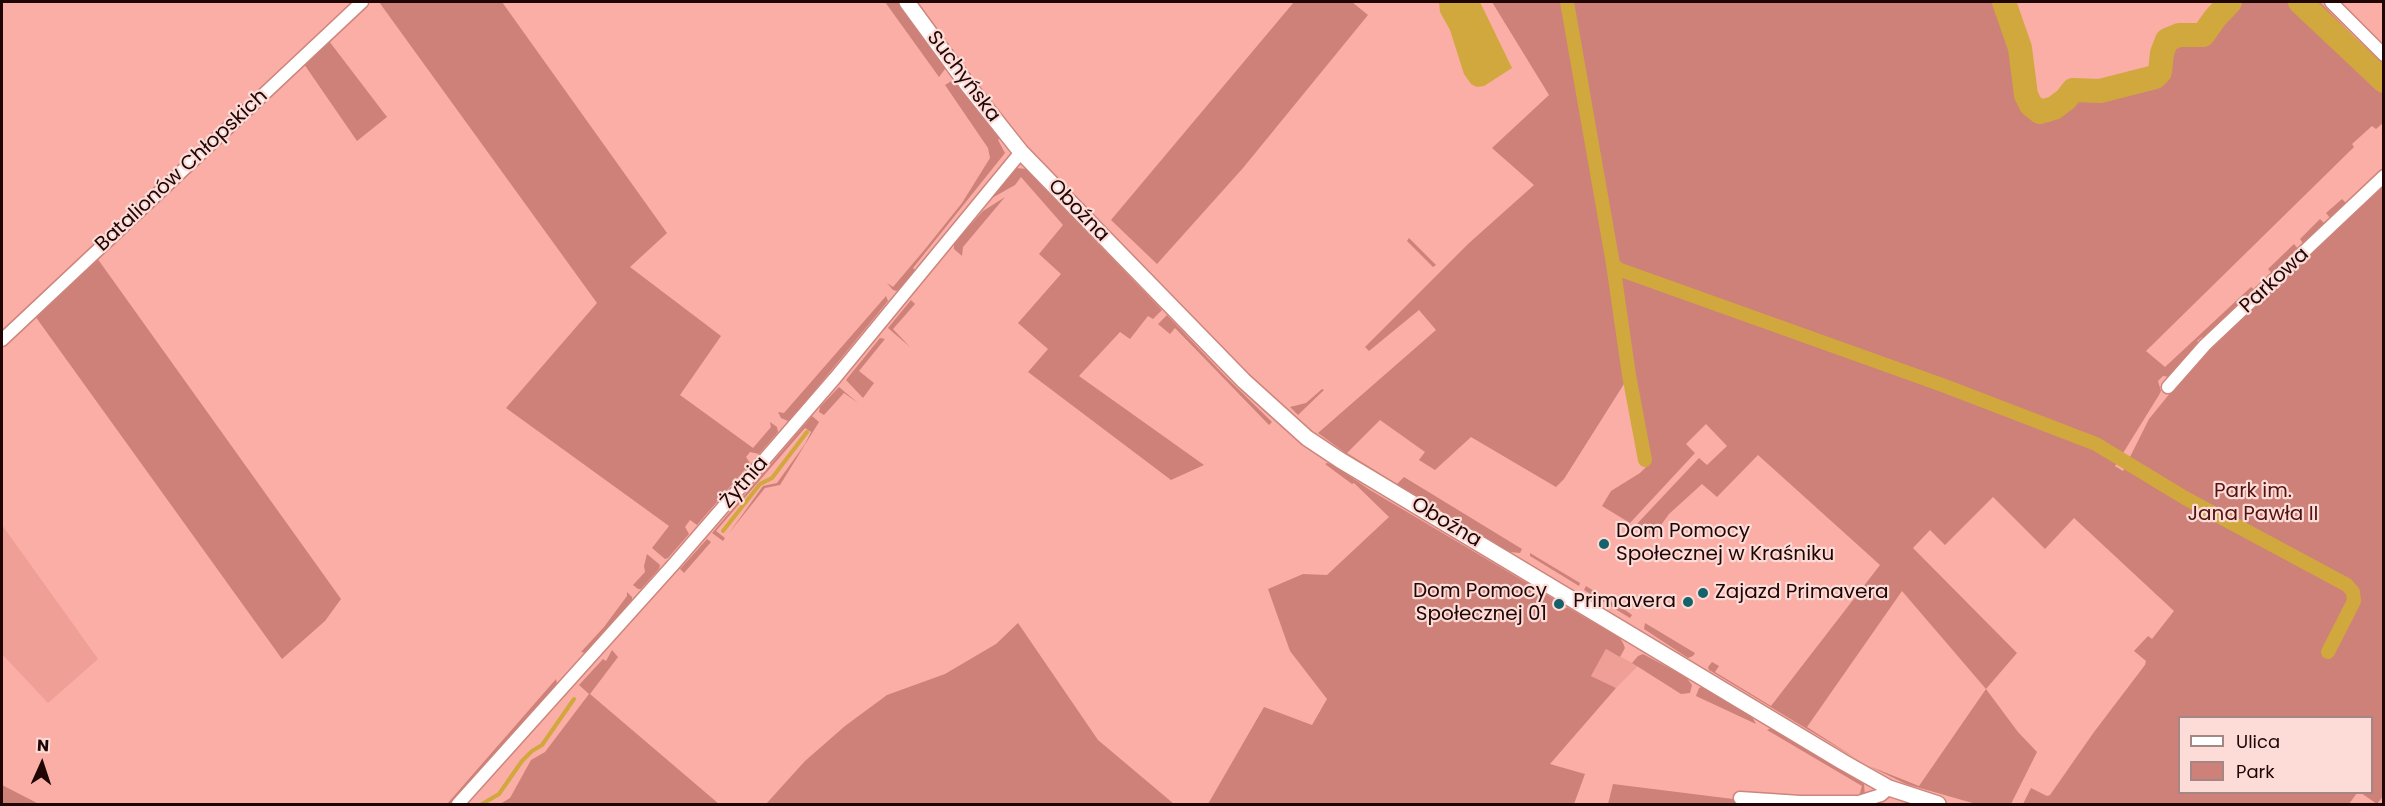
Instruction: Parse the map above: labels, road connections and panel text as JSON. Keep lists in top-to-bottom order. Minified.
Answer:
{"streets":{"street":["Suchyńska","Batalionów Chłopskich","Oboźna","Parkowa","Żytnia"]},"crossings":[["Suchyńska","Oboźna"],["Suchyńska","Żytnia"],["Oboźna","Żytnia"]],"parks":["Park im. Jana Pawła II"],"places":["Dom Pomocy Społecznej w Kraśniku","Zajazd Primavera","Primavera","Dom Pomocy Społecznej 01"],"legend":["Ulica","Park"],"north":"top"}
